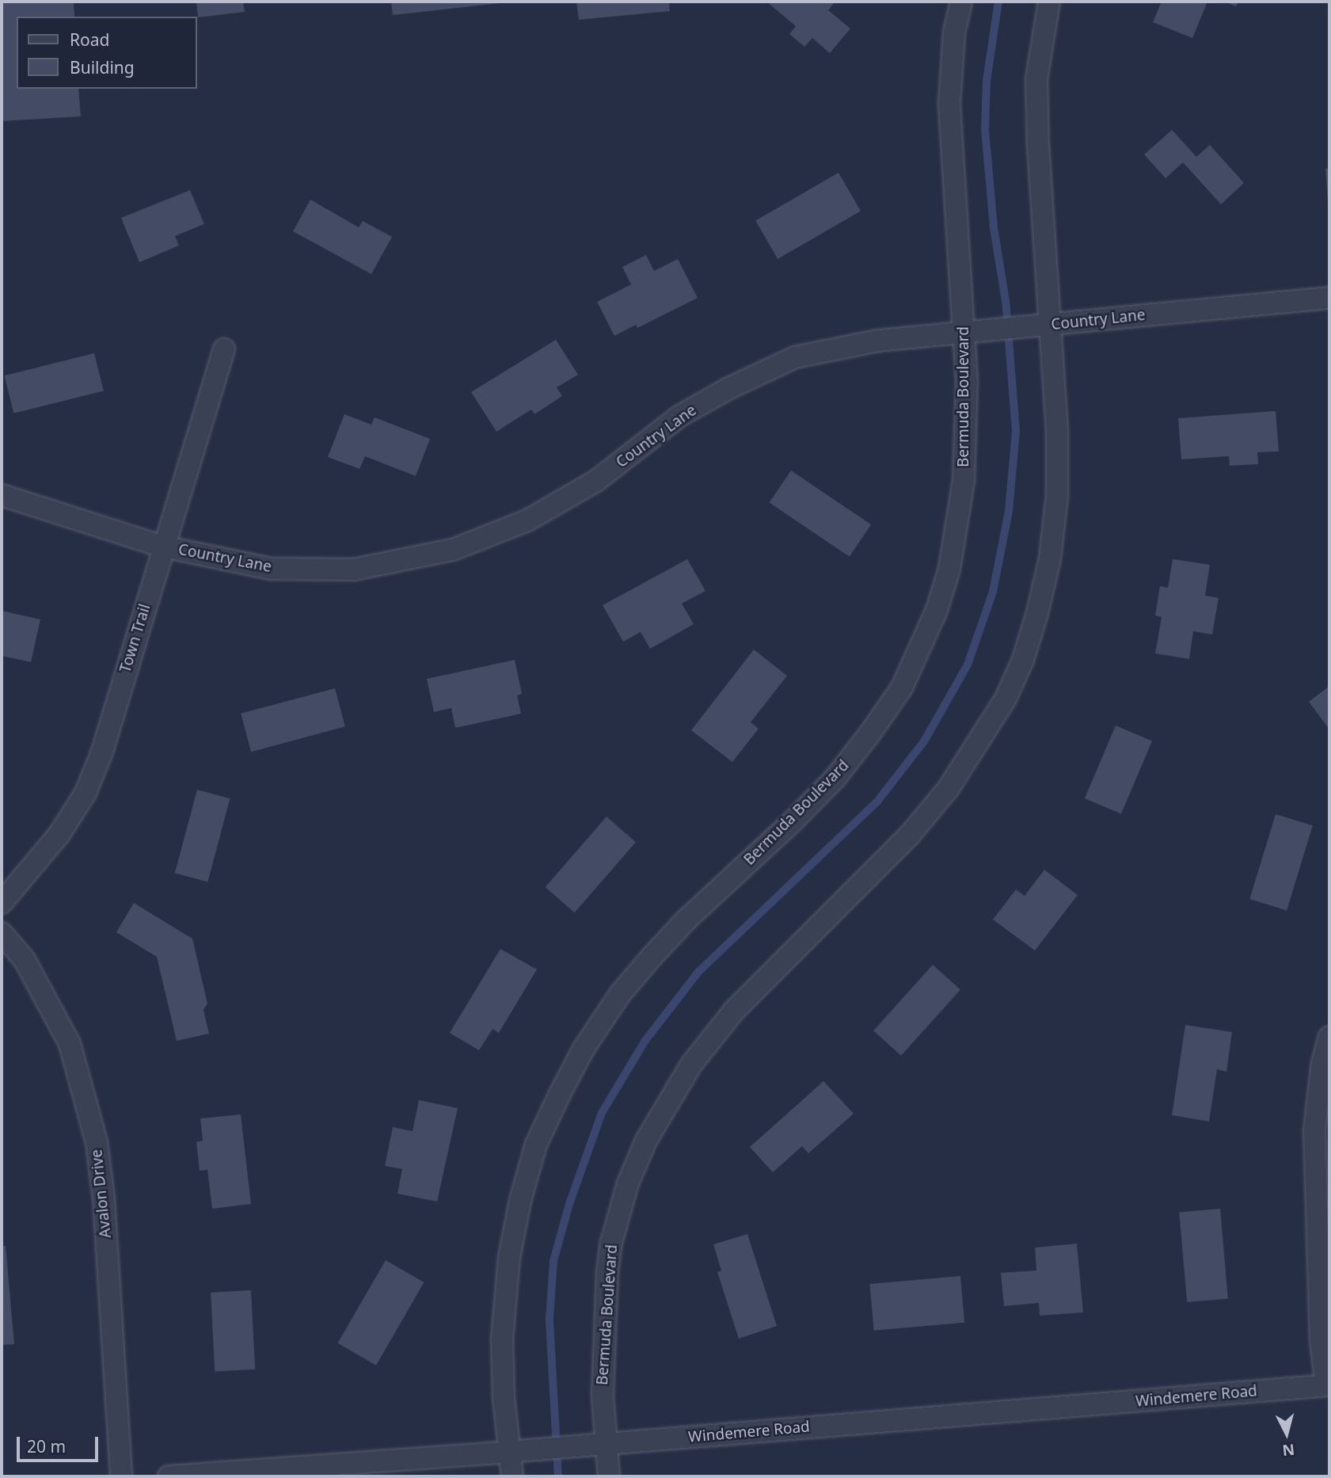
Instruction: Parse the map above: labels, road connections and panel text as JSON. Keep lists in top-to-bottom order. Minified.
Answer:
{"streets":{"street":["Country Lane","Bermuda Boulevard","Town Trail","Avalon Drive","Windemere Road"]},"crossings":[["Country Lane","Bermuda Boulevard"],["Country Lane","Town Trail"],["Bermuda Boulevard","Windemere Road"]],"legend":["Road","Building"],"scale_bar":"20 m","north":"bottom"}
